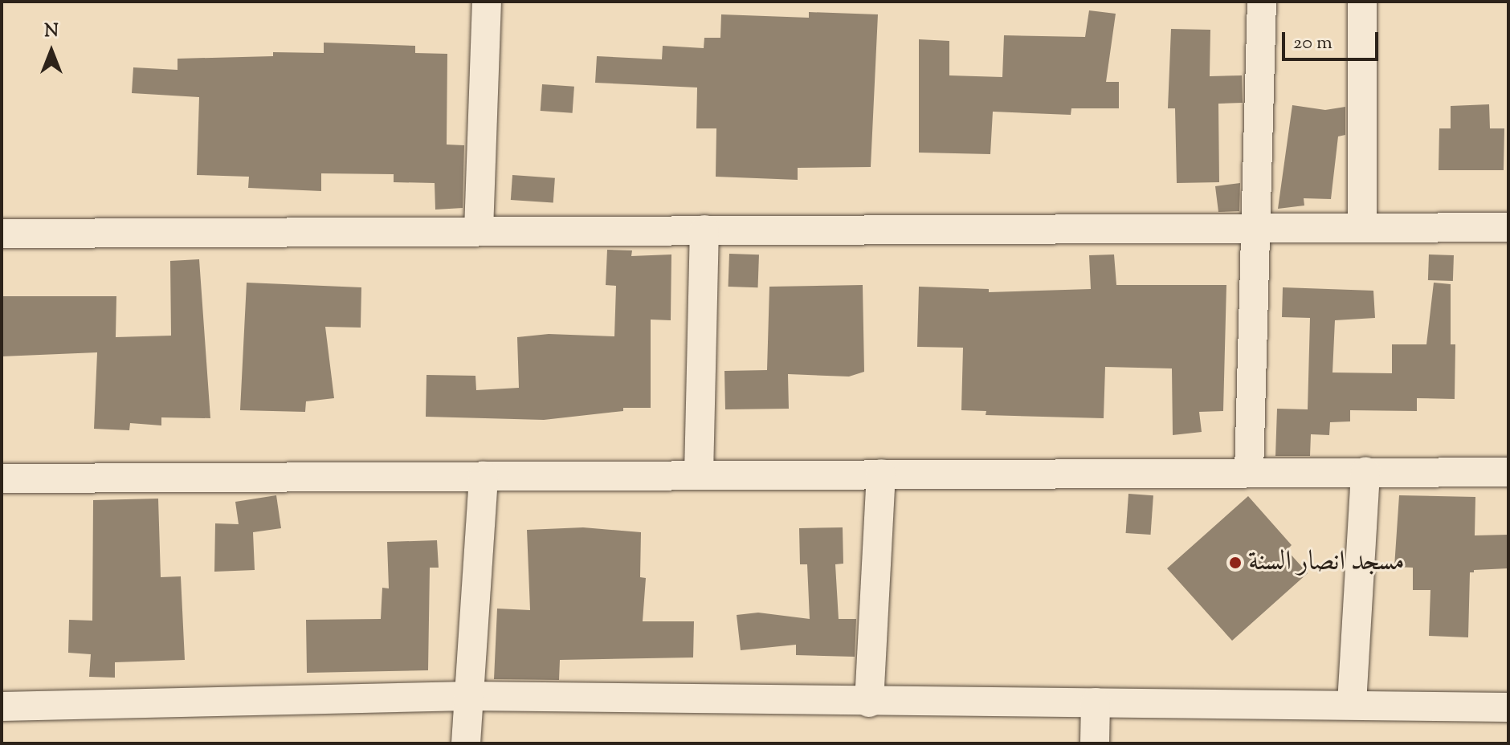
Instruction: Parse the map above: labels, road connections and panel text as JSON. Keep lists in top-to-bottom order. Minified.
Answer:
{"places":["مسجد انصار السنة"],"scale_bar":"20 m","north":"top"}
